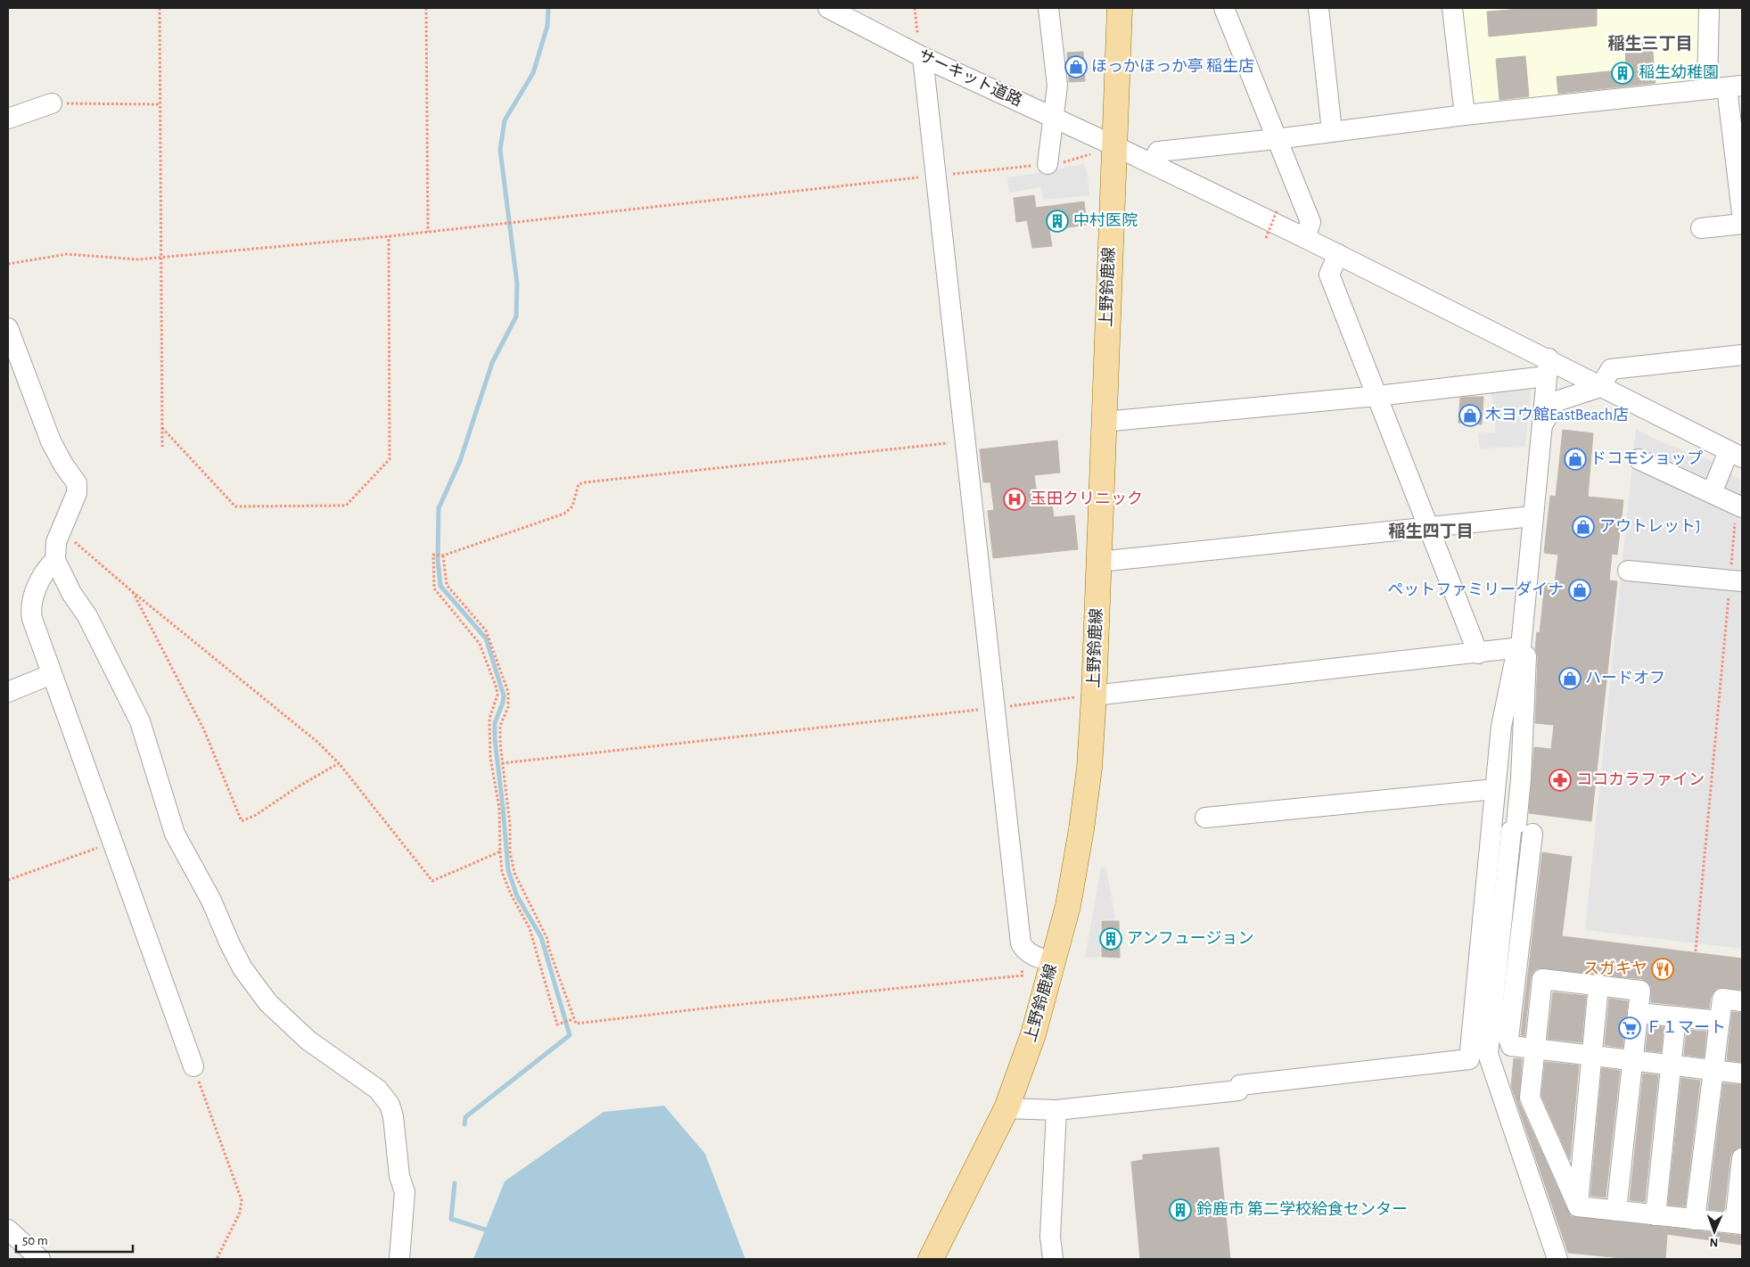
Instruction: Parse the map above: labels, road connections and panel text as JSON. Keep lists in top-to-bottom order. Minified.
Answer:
{"streets":{"main road":["上野鈴鹿線"],"street":["サーキット道路"]},"crossings":[["サーキット道路","上野鈴鹿線"]],"districts":["稲生三丁目","稲生四丁目"],"places":{"shop":["ほっかほっか亭 稲生店","木ヨウ館EastBeach店","ドコモショップ","アウトレットJ","ペットファミリーダイナ","ハードオフ"],"building":["稲生幼稚園","中村医院","アンフュージョン","鈴鹿市 第二学校給食センター"],"hospital":["玉田クリニック"],"pharmacy":["ココカラファイン"],"restaurant":["スガキヤ"],"supermarket":["Ｆ１マート"]},"scale_bar":"50 m","north":"bottom"}
